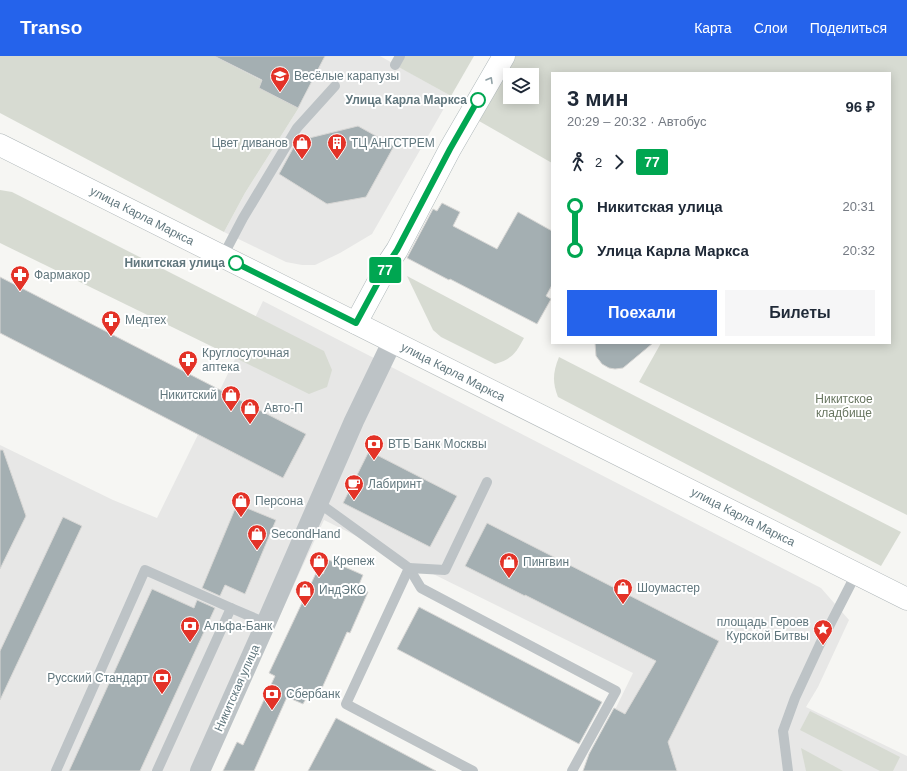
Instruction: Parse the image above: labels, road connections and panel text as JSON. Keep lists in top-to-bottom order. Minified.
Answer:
{"streets":{"main road":["улица Карла Маркса"],"street":["Никитская улица"]},"crossings":[["улица Карла Маркса","Никитская улица"]],"parks":["Никитское кладбище"],"places":{"school or university":["Весёлые карапузы"],"other":["Улица Карла Маркса","Никитская улица"],"shop":["Цвет диванов","Никитский","Авто-П","Персона","SecondHand","Крепеж","Пингвин","Шоумастер","ИндЭКО"],"building":["ТЦ АНГСТРЕМ"],"pharmacy":["Фармакор","Медтех","Круглосуточная аптека"],"bank":["ВТБ Банк Москвы","Альфа-Банк","Русский Стандарт","Сбербанк"],"cafe":["Лабиринт"],"place":["площадь Героев Курской Битвы"]},"lines":["bus line 77"],"page":{"header":"Transo","nav":["Карта","Слои","Поделиться"],"on_map":"77","heading":["3 мин","20:29 – 20:32 · Автобус","96 ₽"],"legs":["2","77"],"list":[{"name":"Никитская улица","value":"20:31"},{"name":"Улица Карла Маркса","value":"20:32"}],"buttons":["Поехали","Билеты"]}}
